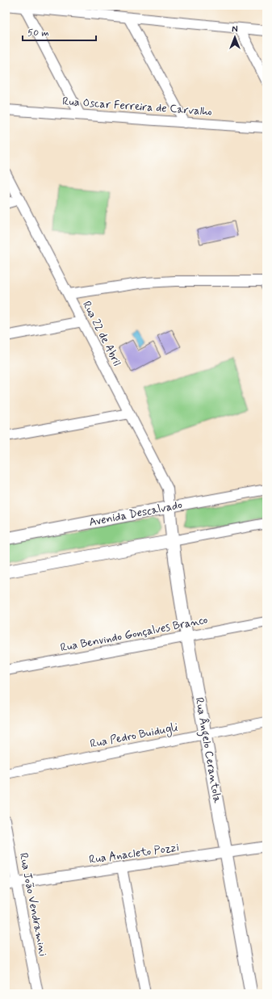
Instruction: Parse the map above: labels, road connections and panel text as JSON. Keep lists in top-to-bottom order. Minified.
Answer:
{"streets":{"street":["Rua Oscar Ferreira de Carvalho","Rua 22 de Abril","Avenida Descalvado","Rua Benvindo Gonçalves Branco","Rua Pedro Buidugli","Rua Ângelo Cerantola","Rua Anacleto Pozzi","Rua João Vendramini"]},"crossings":[["Rua 22 de Abril","Avenida Descalvado"],["Rua 22 de Abril","Rua Ângelo Cerantola"],["Avenida Descalvado","Rua Ângelo Cerantola"],["Rua Benvindo Gonçalves Branco","Rua Ângelo Cerantola"],["Rua Pedro Buidugli","Rua Ângelo Cerantola"],["Rua Ângelo Cerantola","Rua Anacleto Pozzi"],["Rua Anacleto Pozzi","Rua João Vendramini"]],"scale_bar":"50 m","north":"top"}
